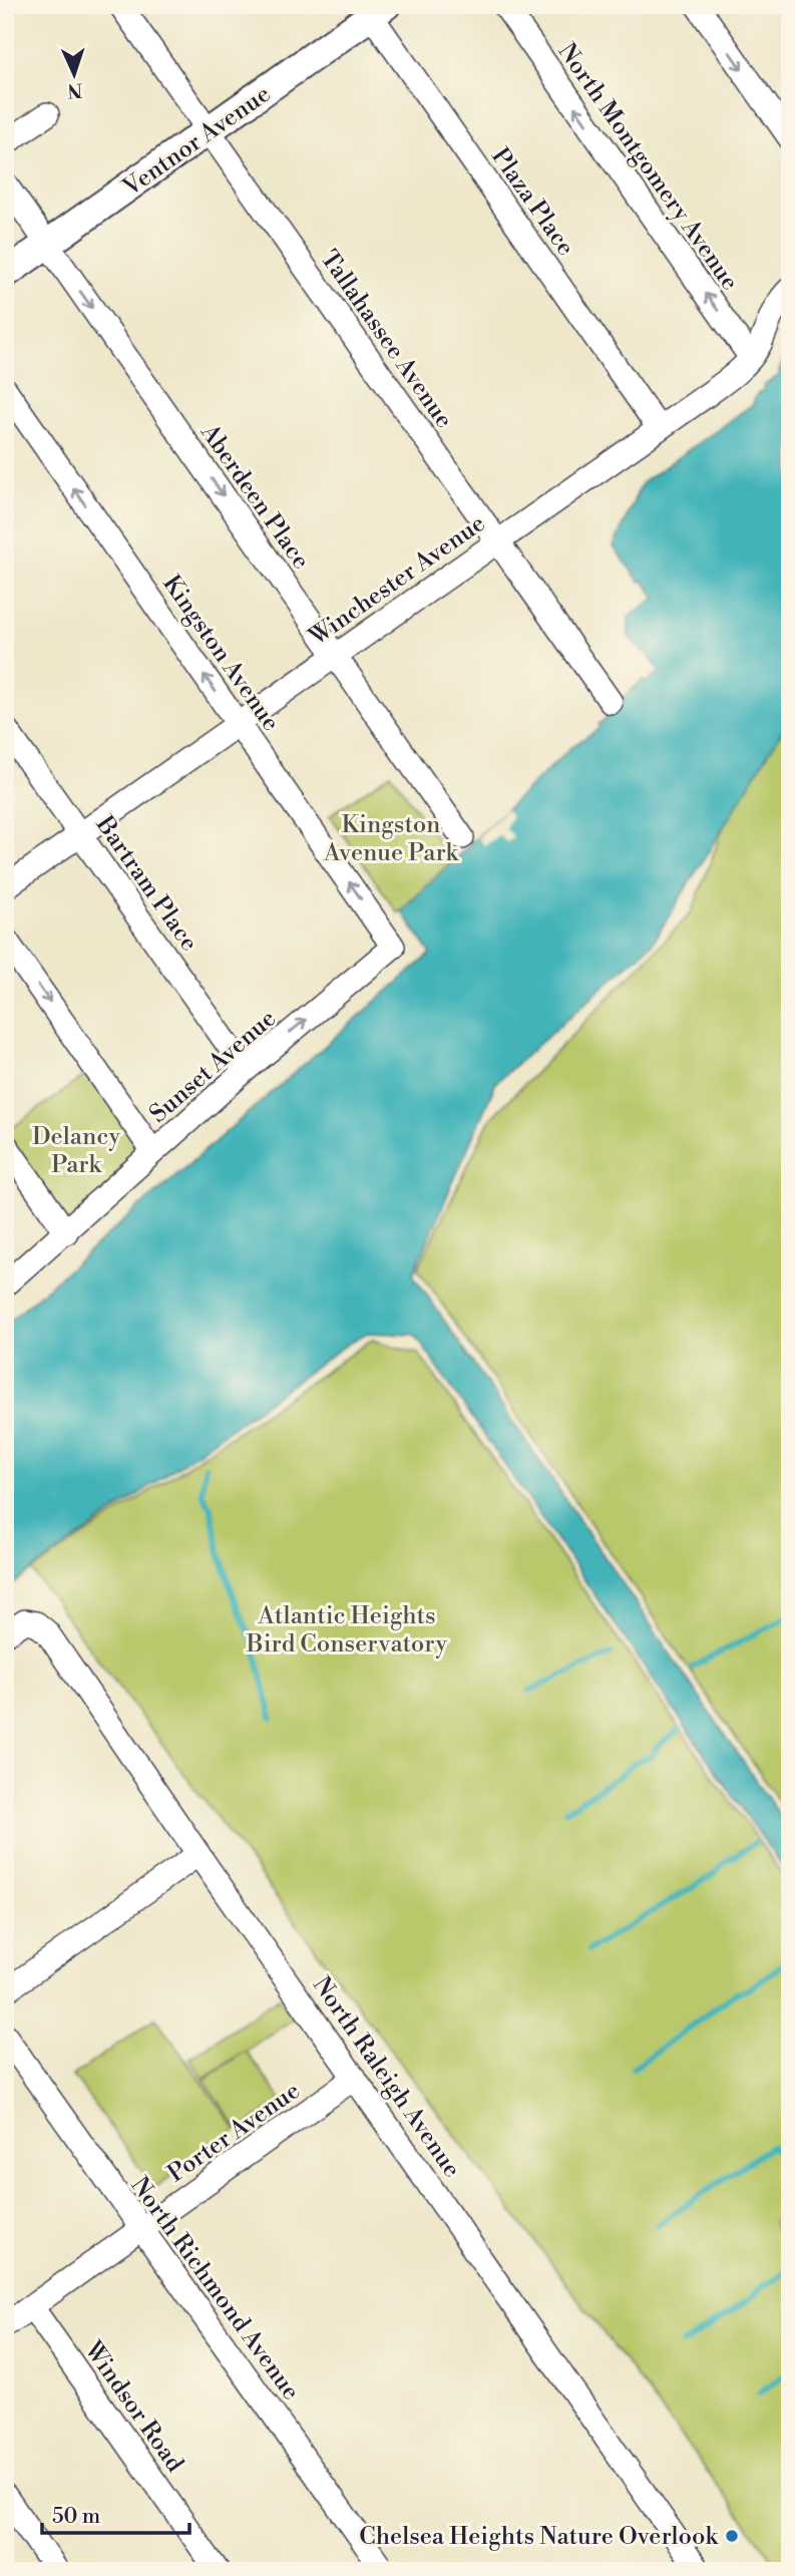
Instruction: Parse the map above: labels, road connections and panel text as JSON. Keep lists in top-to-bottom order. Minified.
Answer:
{"streets":{"main road":["Ventnor Avenue"],"street":["North Montgomery Avenue","Plaza Place","Tallahassee Avenue","Aberdeen Place","Winchester Avenue","Kingston Avenue","Bartram Place","Sunset Avenue","North Raleigh Avenue","Porter Avenue","North Richmond Avenue","Windsor Road"]},"crossings":[["Ventnor Avenue","Plaza Place"],["Ventnor Avenue","Tallahassee Avenue"],["Ventnor Avenue","Aberdeen Place"],["North Montgomery Avenue","Winchester Avenue"],["Plaza Place","Winchester Avenue"],["Tallahassee Avenue","Winchester Avenue"],["Aberdeen Place","Winchester Avenue"],["Winchester Avenue","Kingston Avenue"],["Winchester Avenue","Bartram Place"],["Kingston Avenue","Sunset Avenue"],["Bartram Place","Sunset Avenue"],["North Raleigh Avenue","Porter Avenue"],["Porter Avenue","North Richmond Avenue"],["Porter Avenue","Windsor Road"]],"one_way":["Aberdeen Place","Kingston Avenue","Sunset Avenue"],"parks":["Kingston Avenue Park","Delancy Park","Atlantic Heights Bird Conservatory"],"places":["Chelsea Heights Nature Overlook"],"scale_bar":"50 m","north":"bottom"}
